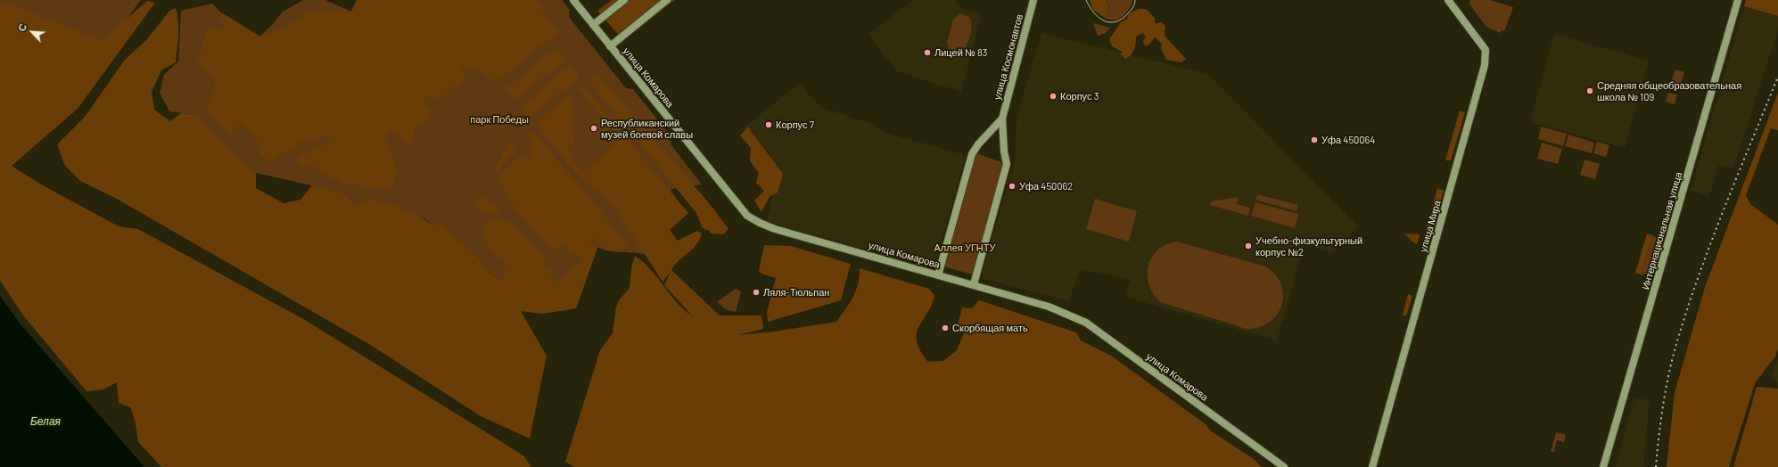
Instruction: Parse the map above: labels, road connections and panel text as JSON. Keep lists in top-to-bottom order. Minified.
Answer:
{"streets":{"main road":["улица Космонавтов","улица Комарова","улица Мира","Интернациональная улица"]},"crossings":[["улица Космонавтов","улица Комарова"]],"water":["Белая"],"parks":["парк Победы","Аллея УГНТУ"],"places":["Лицей № 83","Средняя общеобразовательная школа № 109","Корпус 3","Корпус 7","Республиканский музей боевой славы","Уфа 450064","Уфа 450062","Учебно-физкультурный корпус №2","Ляля-Тюльпан","Скорбящая мать"],"north":"top left"}
